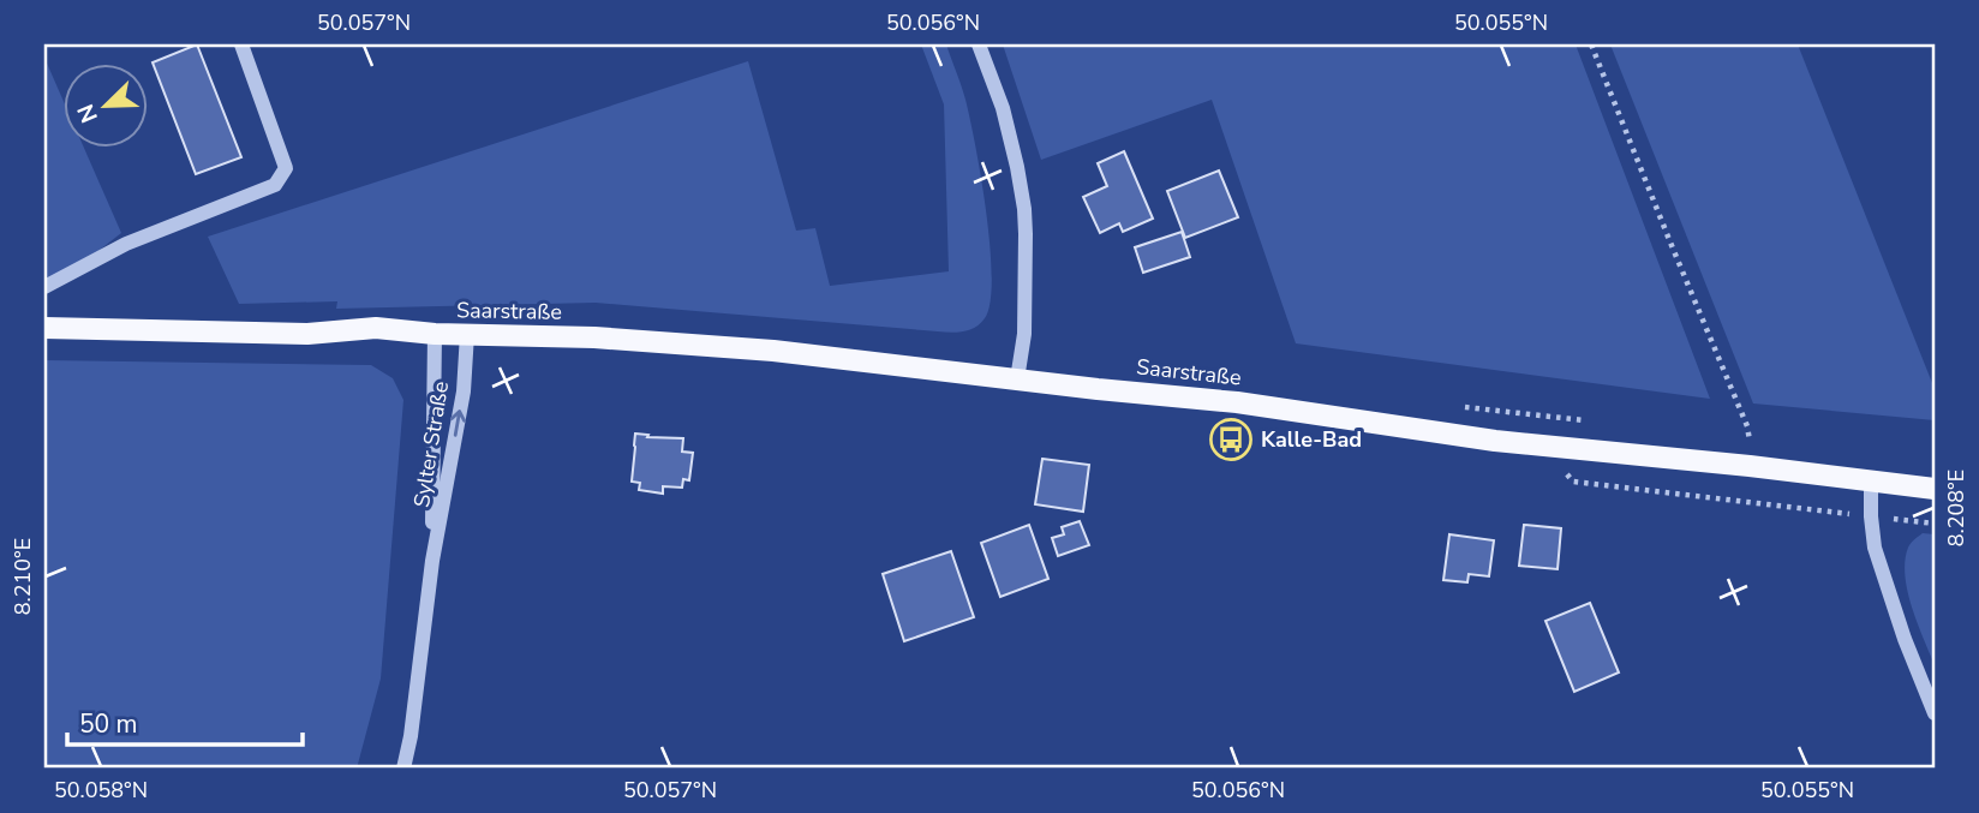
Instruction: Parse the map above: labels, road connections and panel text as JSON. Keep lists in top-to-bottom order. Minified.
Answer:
{"streets":{"main road":["Saarstraße"],"street":["Sylter Straße"]},"crossings":[["Saarstraße","Sylter Straße"]],"places":{"bus stop":["Kalle-Bad"]},"scale_bar":"50 m","north":"bottom left","coordinates":["50.057°N","50.056°N","50.055°N","8.208°E","8.210°E","50.058°N"]}
